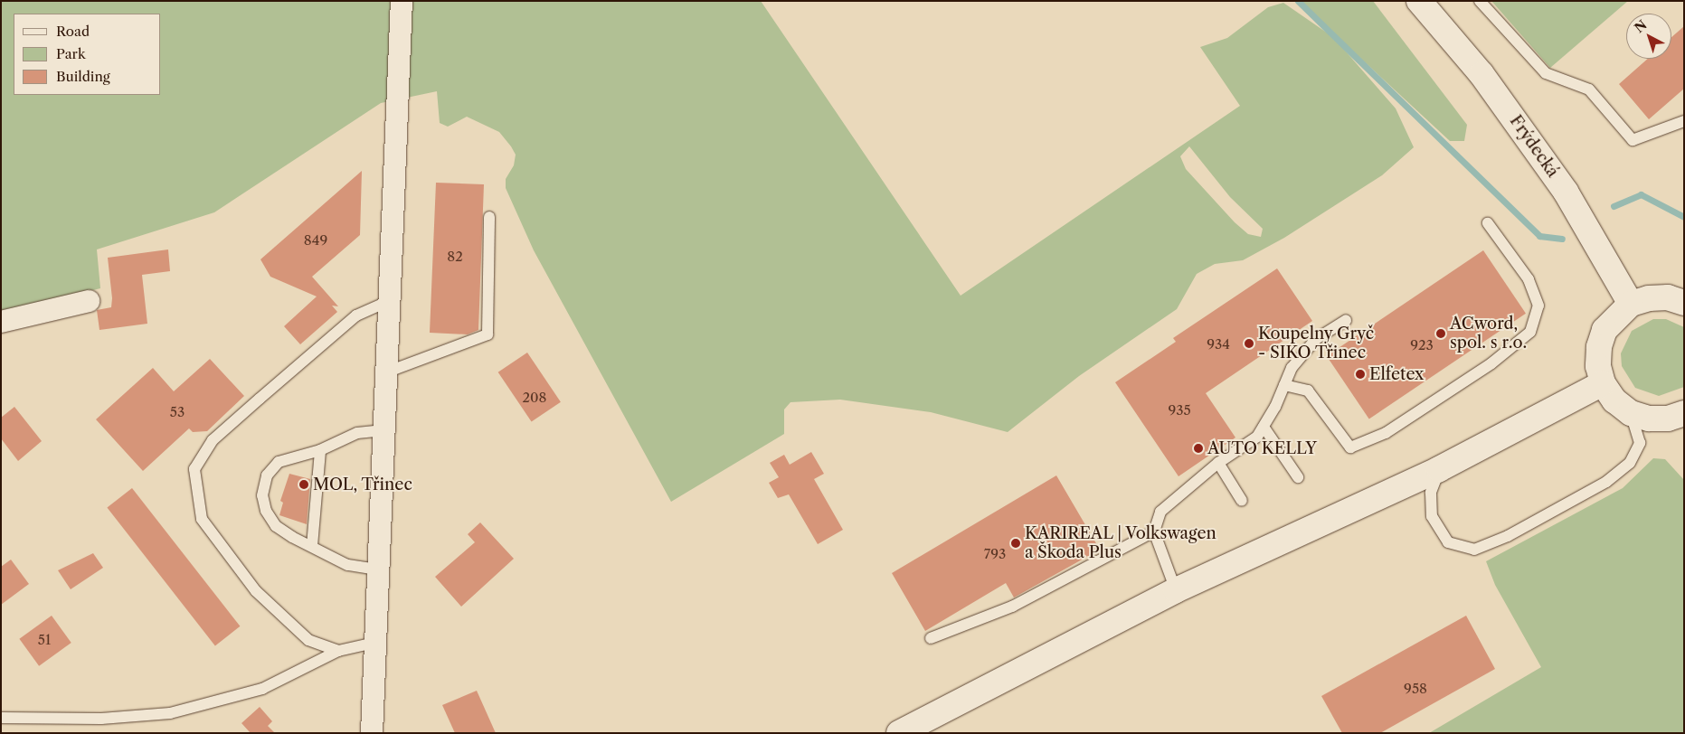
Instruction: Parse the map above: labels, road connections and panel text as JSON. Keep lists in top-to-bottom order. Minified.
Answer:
{"streets":{"main road":["Frýdecká"]},"places":["ACword, spol. s r.o.","Koupelny Gryč - SIKO Třinec","Elfetex","AUTO KELLY","MOL, Třinec","KARIREAL | Volkswagen a Škoda Plus"],"house_numbers":["849","82","934","923","208","935","53","793","51","958"],"legend":["Road","Park","Building"],"north":"top left"}
